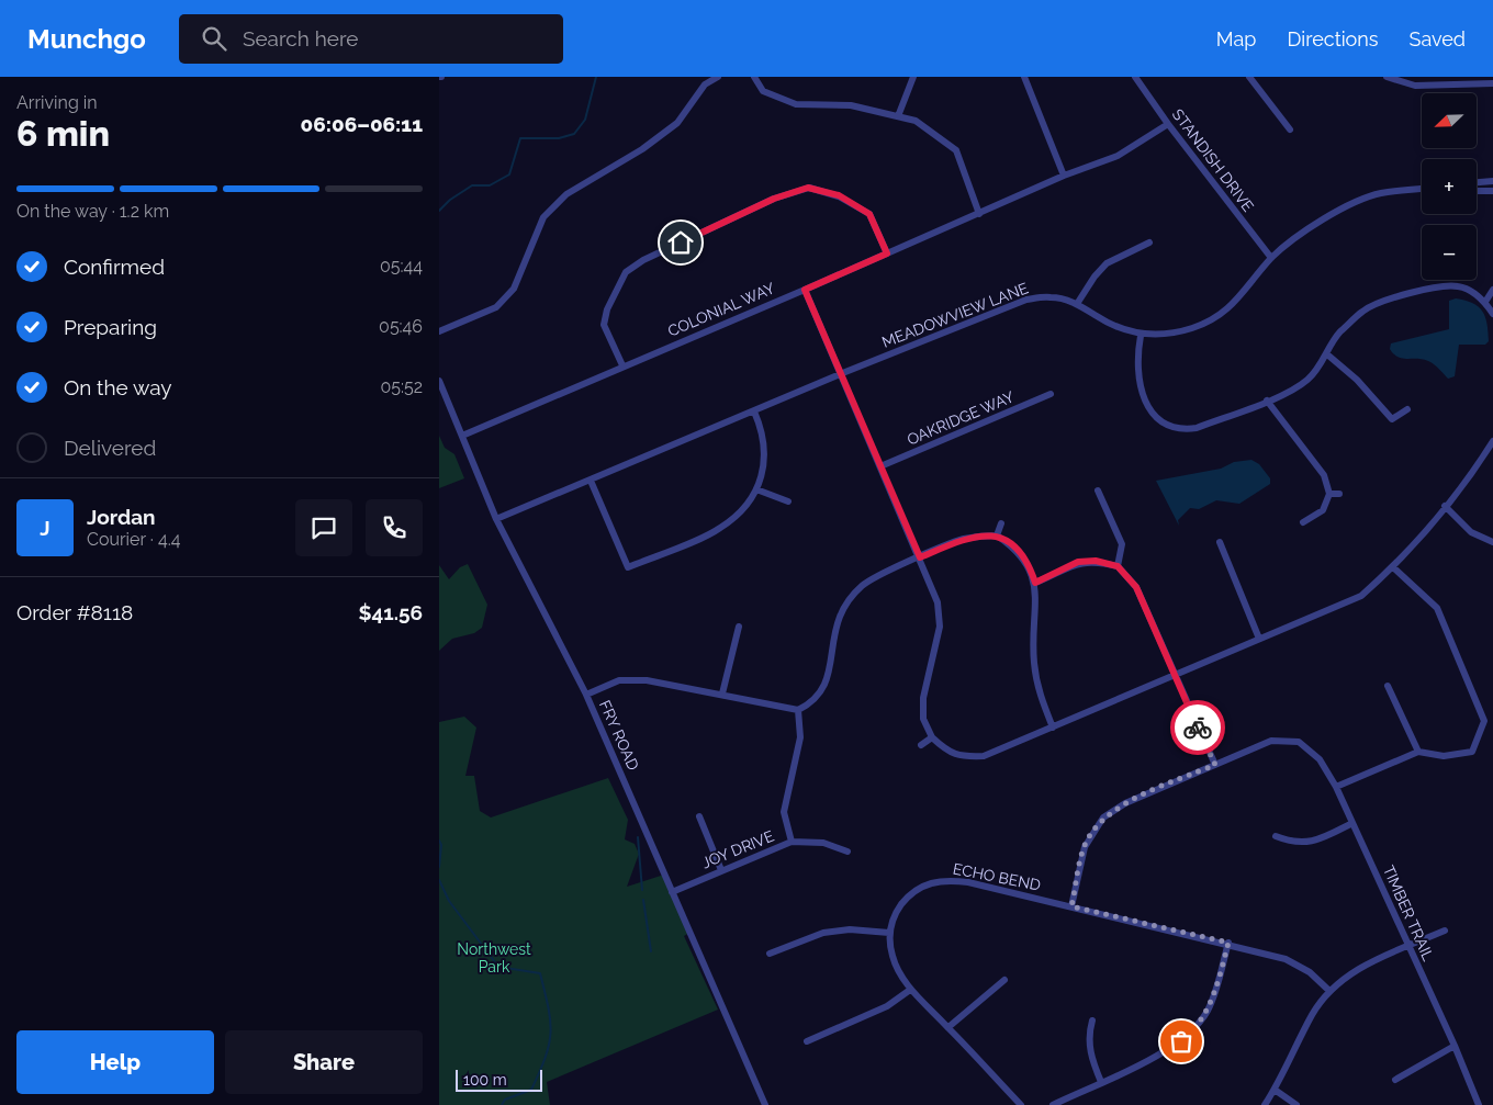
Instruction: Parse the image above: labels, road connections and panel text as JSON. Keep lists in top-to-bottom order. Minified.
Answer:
{"streets":{"street":["STANDISH DRIVE","COLONIAL WAY","MEADOWVIEW LANE","OAKRIDGE WAY","FRY ROAD","JOY DRIVE","ECHO BEND","TIMBER TRAIL"]},"crossings":[["STANDISH DRIVE","COLONIAL WAY"],["STANDISH DRIVE","MEADOWVIEW LANE"],["COLONIAL WAY","FRY ROAD"],["MEADOWVIEW LANE","FRY ROAD"],["FRY ROAD","JOY DRIVE"]],"parks":["Northwest Park"],"scale_bar":"100 m","north":"bottom left","page":{"header":"Munchgo","search":"Search here","nav":["Map","Directions","Saved"],"heading":["6 min","Arriving in","06:06–06:11"],"panel":["Jordan","Courier · 4.4","Order #8118","$41.56"],"map_buttons":["+","−"],"bar":"On the way · 1.2 km","list":[["Confirmed","05:44"],["Preparing","05:46"],["On the way","05:52"],"Delivered"],"round":"J","buttons":["Help","Share"],"scale":"100 m"}}
